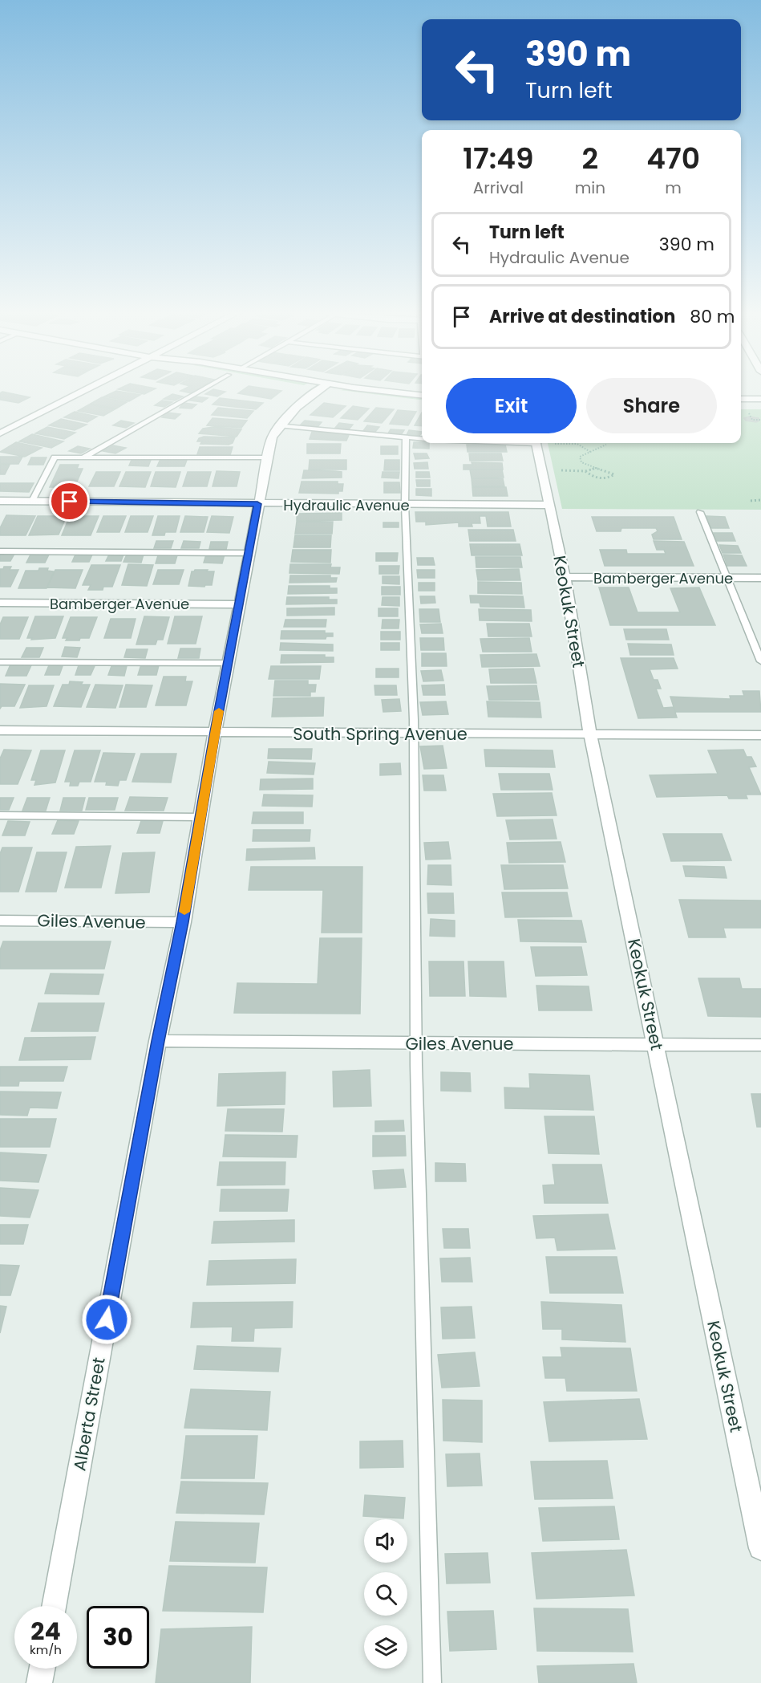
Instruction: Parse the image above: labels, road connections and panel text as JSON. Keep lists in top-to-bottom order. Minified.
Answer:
{"streets":{"street":["Hydraulic Avenue","Bamberger Avenue","Keokuk Street","South Spring Avenue","Giles Avenue","Alberta Street"]},"crossings":[["Hydraulic Avenue","Keokuk Street"],["Hydraulic Avenue","Alberta Street"],["Bamberger Avenue","Keokuk Street"],["Bamberger Avenue","Alberta Street"],["Keokuk Street","South Spring Avenue"],["Keokuk Street","Giles Avenue"],["South Spring Avenue","Alberta Street"],["Giles Avenue","Alberta Street"]],"page":{"turn":["390 m","Turn left"],"eta":["17:49","Arrival","2","min","470","m"],"list":[{"name":"Turn left","note":"Hydraulic Avenue","value":"390 m"},{"name":"Arrive at destination","value":"80 m"}],"buttons":["Exit","Share"],"speed":"24 km/h","limit":"30"}}
